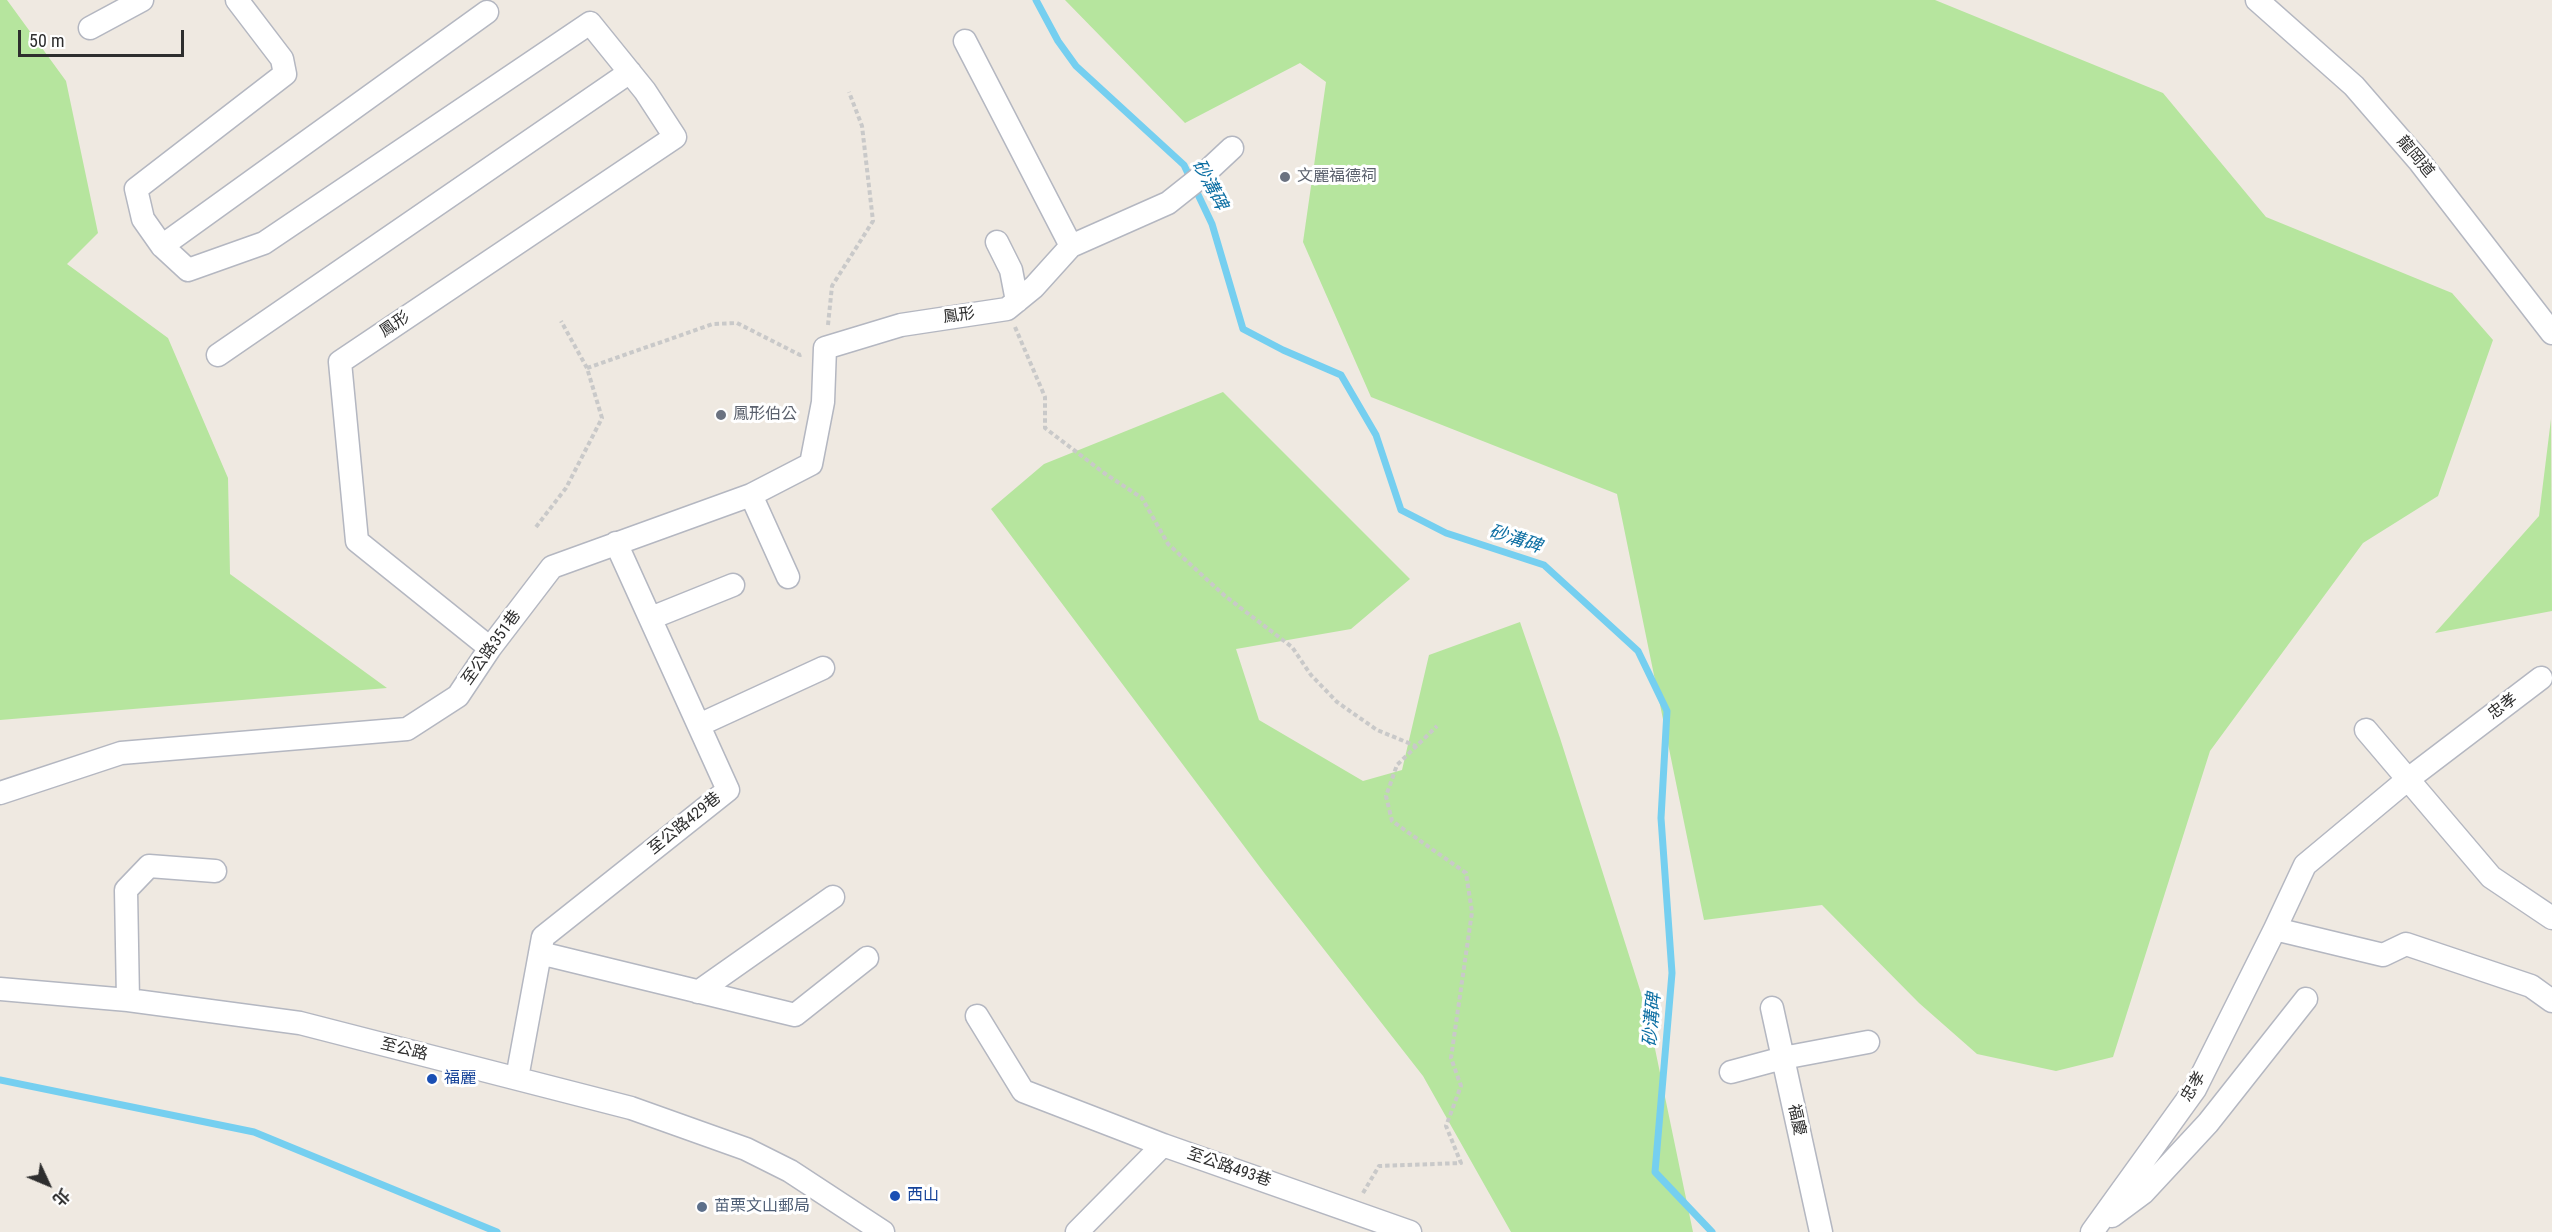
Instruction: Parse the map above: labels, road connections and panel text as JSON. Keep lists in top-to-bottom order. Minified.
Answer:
{"streets":{"street":["龍岡道","鳳形","至公路351巷","忠孝","至公路429巷","至公路","福慶","至公路493巷"]},"crossings":[["鳳形","至公路351巷"],["至公路351巷","至公路429巷"],["至公路429巷","至公路"]],"water":["砂溝碑"],"places":["文麗福德祠","鳳形伯公","福麗","西山","苗栗文山郵局"],"scale_bar":"50 m","north":"bottom right"}
